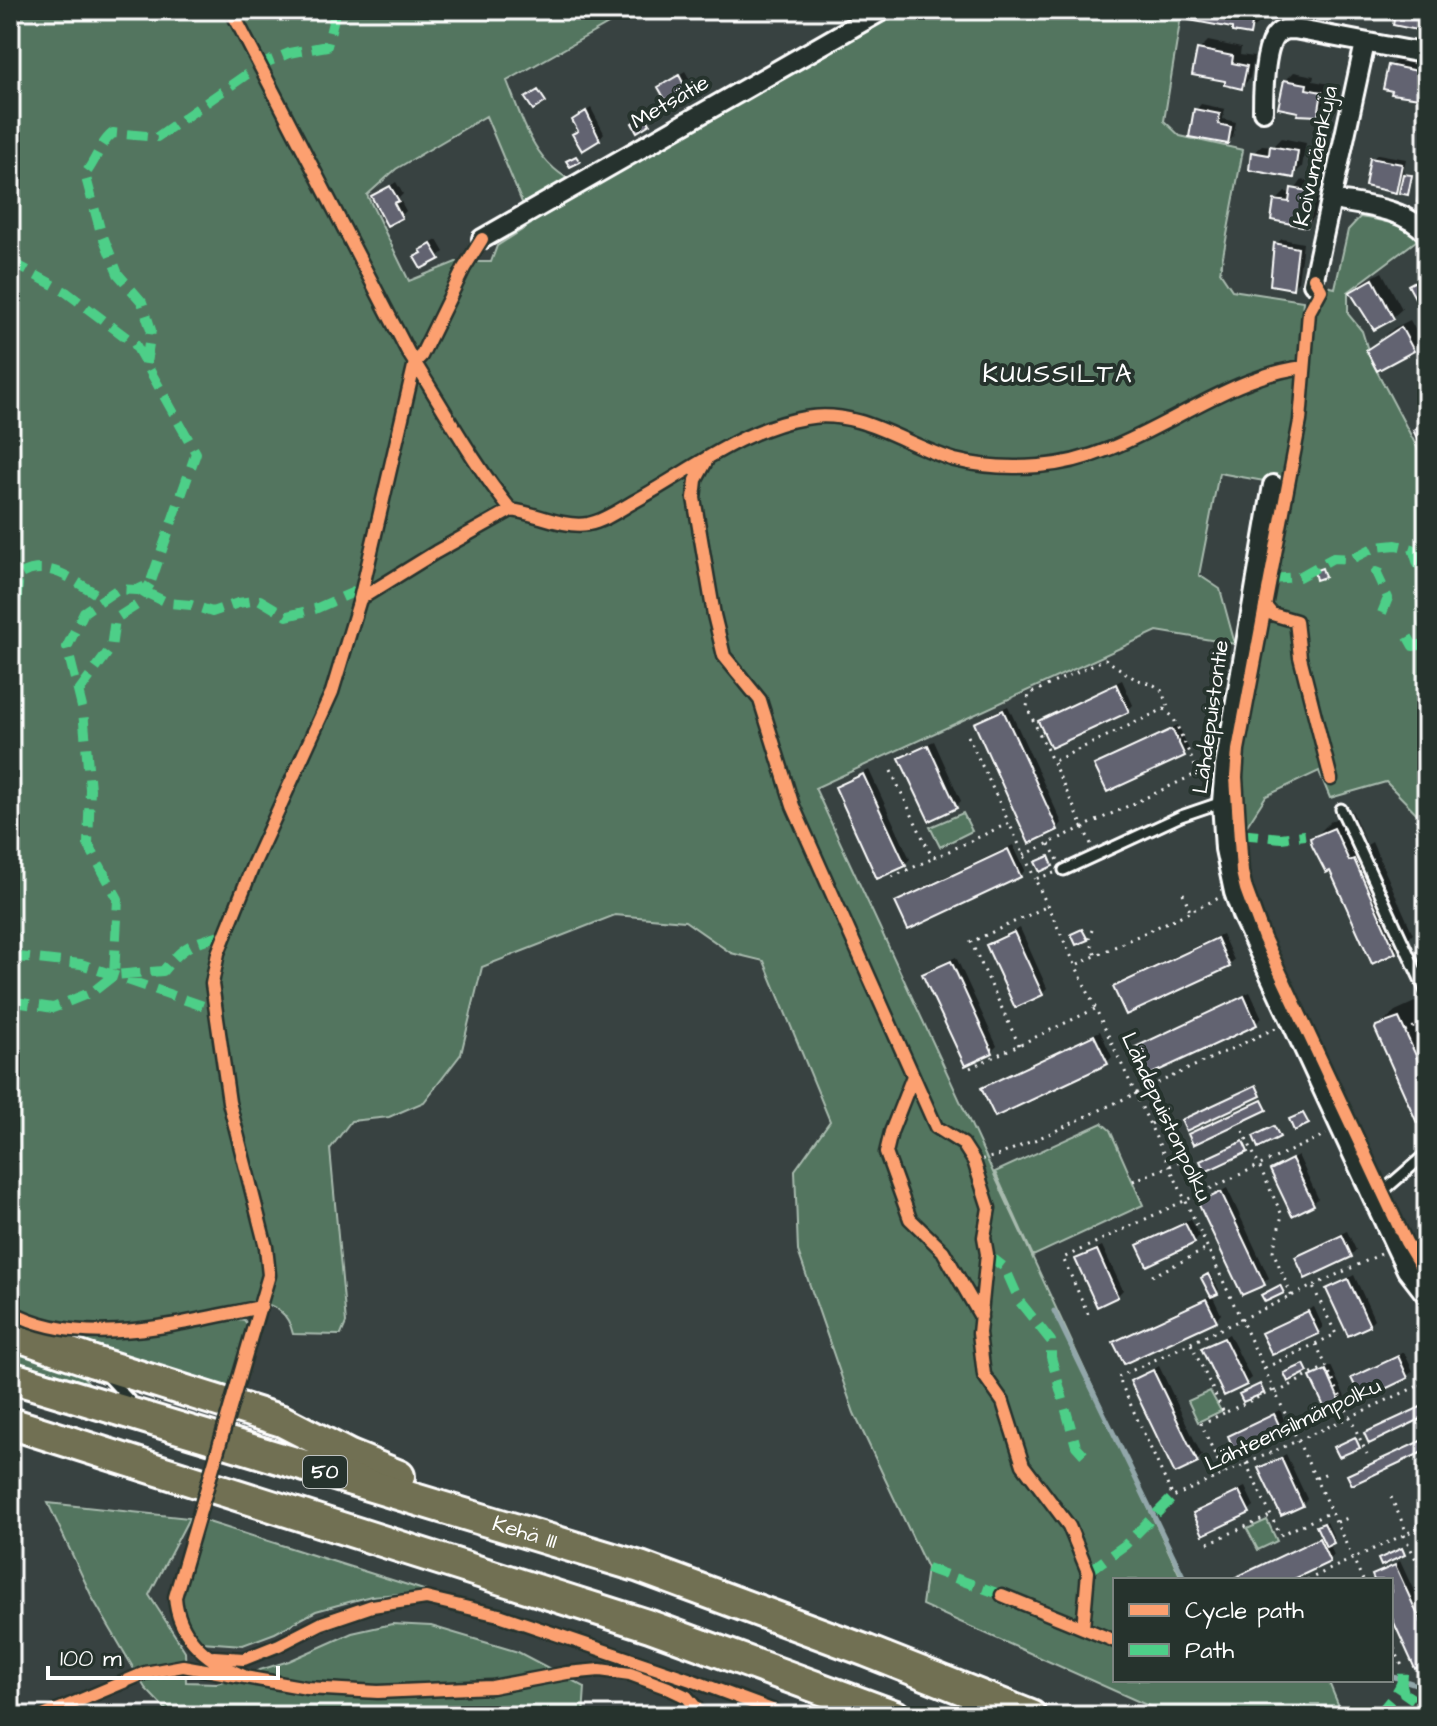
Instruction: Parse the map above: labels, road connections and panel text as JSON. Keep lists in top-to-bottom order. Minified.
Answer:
{"streets":{"highway":["50","Kehä III"],"street":["Metsätie","Koivumäenkuja","Lähdepuistontie"],"path":["Lähdepuistonpolku","Lähteensilmänpolku"]},"crossings":[["Lähdepuistonpolku","Lähteensilmänpolku"]],"districts":["KUUSSILTA"],"legend":["Cycle path","Path"],"scale_bar":"100 m"}
